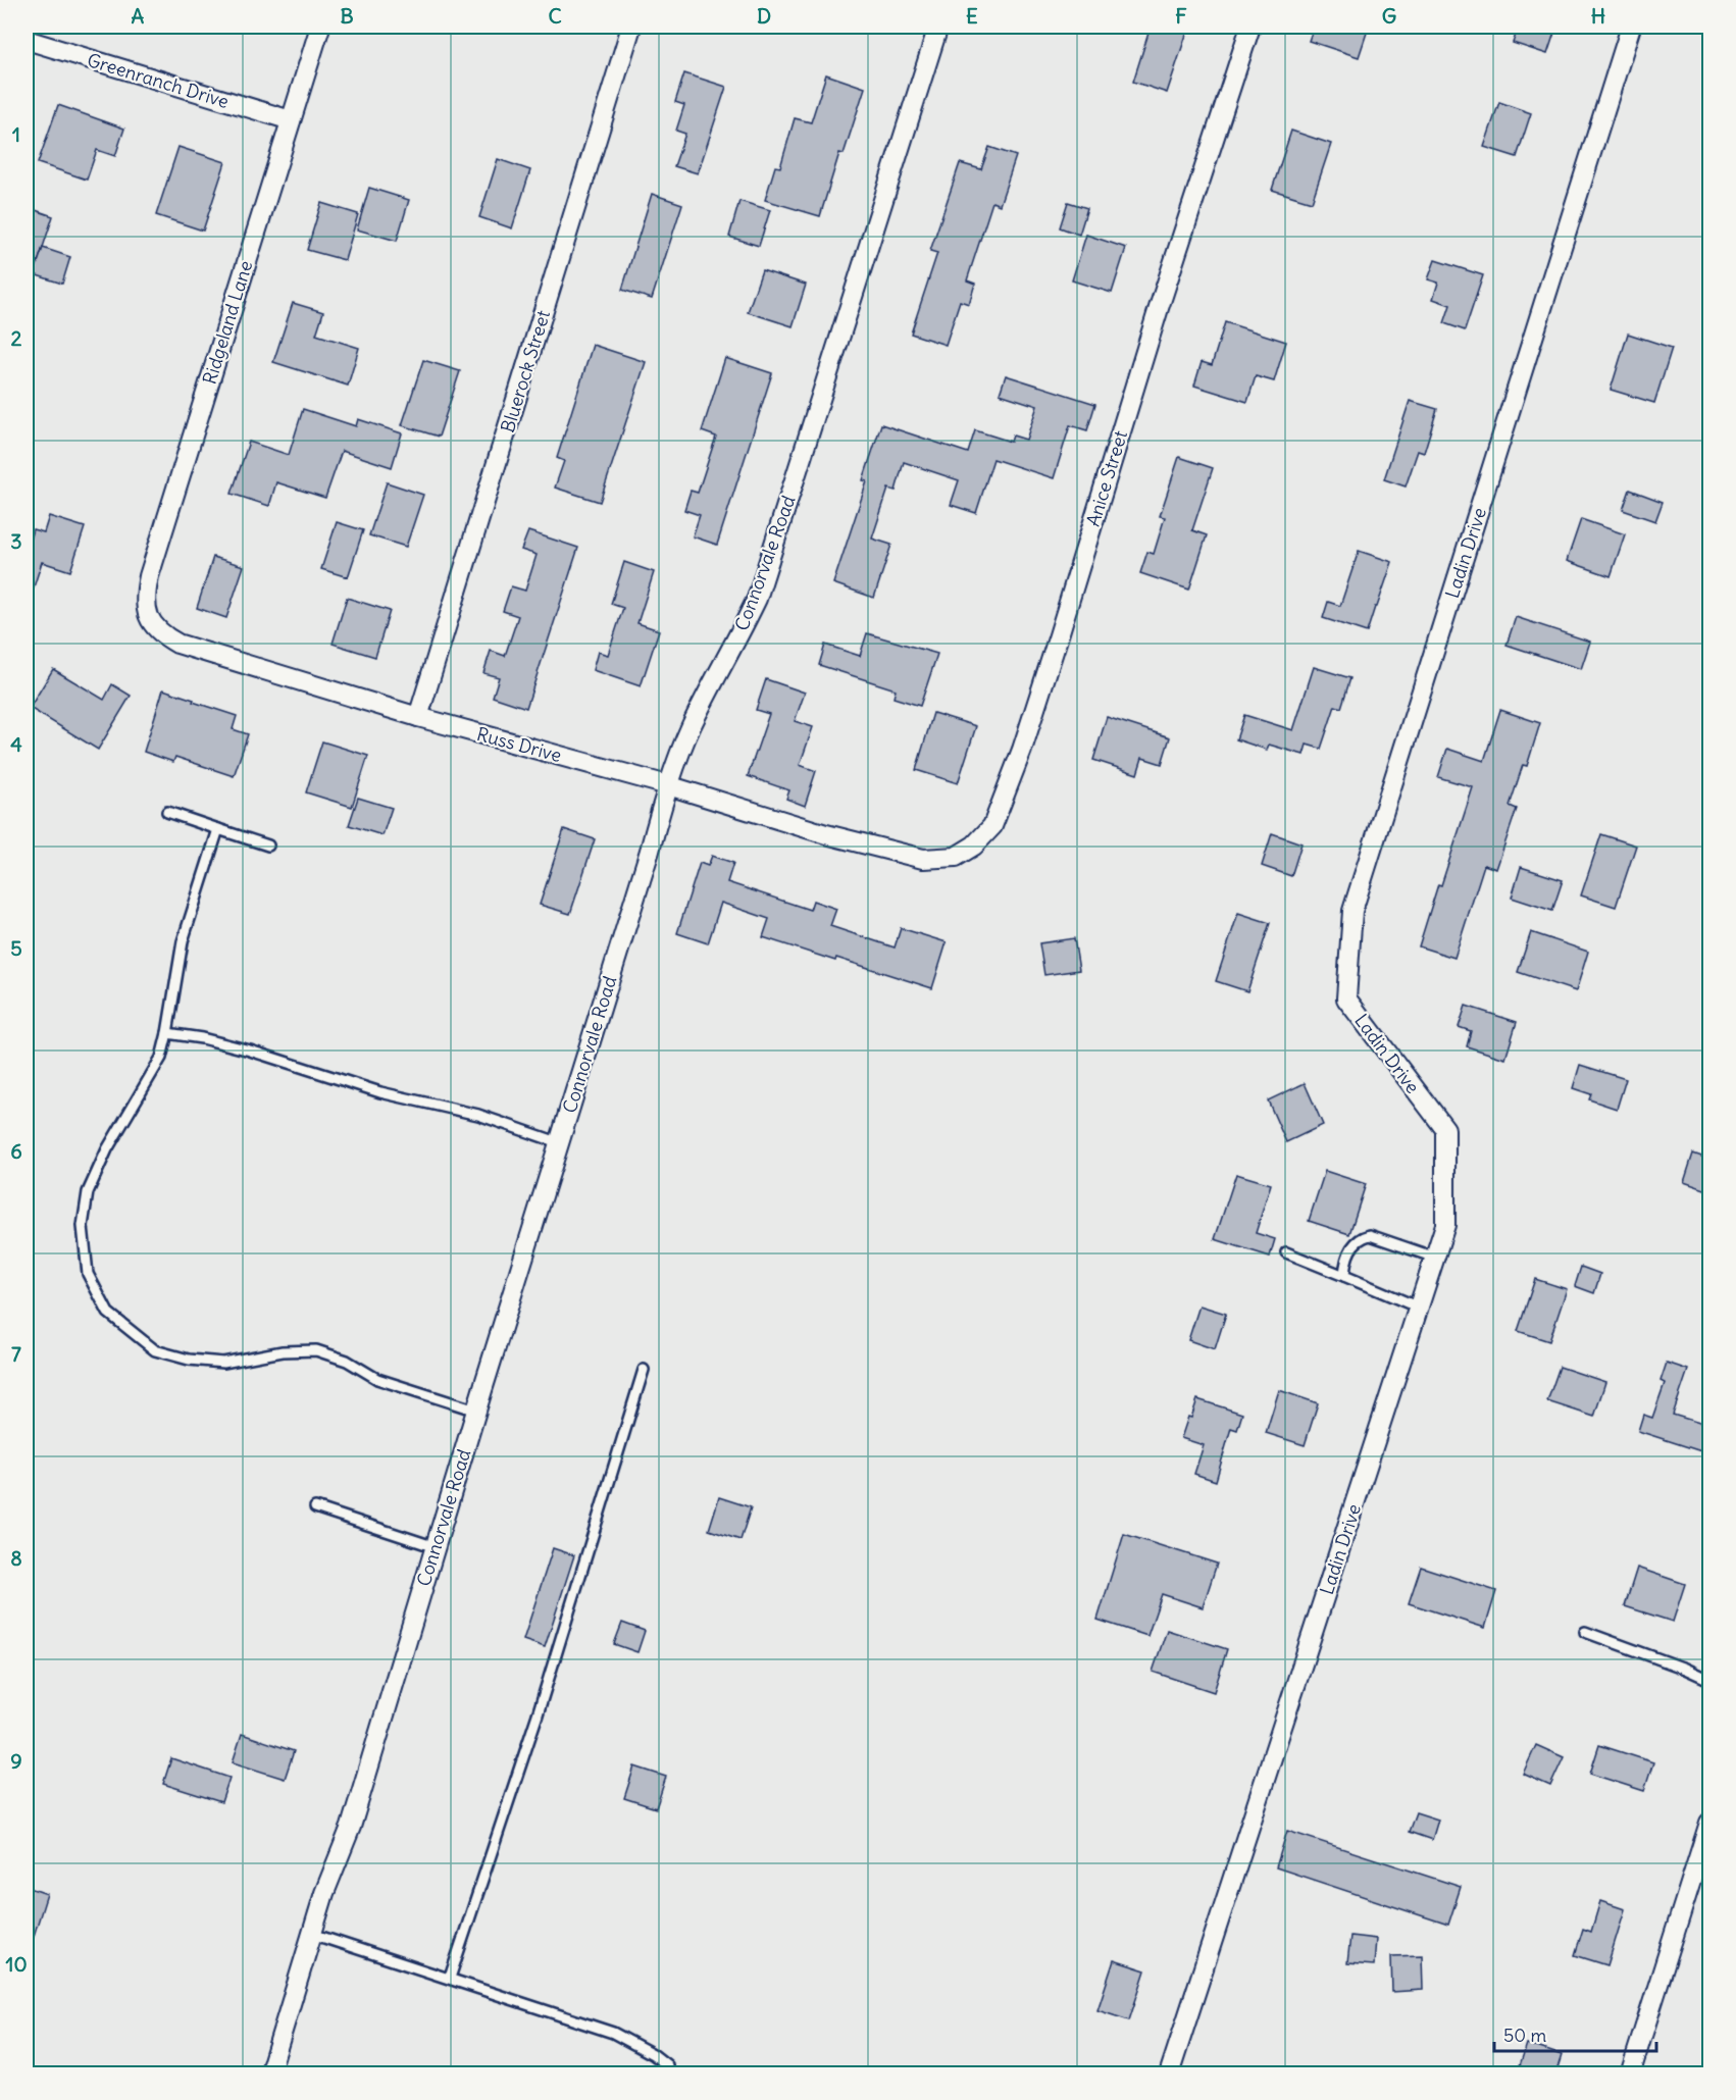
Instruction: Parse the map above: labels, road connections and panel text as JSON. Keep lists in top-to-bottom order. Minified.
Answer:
{"streets":{"street":["Greenranch Drive","Ridgeland Lane","Bluerock Street","Anice Street","Ladin Drive","Connorvale Road","Russ Drive"]},"crossings":[["Greenranch Drive","Ridgeland Lane"],["Ridgeland Lane","Russ Drive"],["Bluerock Street","Russ Drive"],["Anice Street","Russ Drive"],["Connorvale Road","Russ Drive"]],"scale_bar":"50 m","grid":{"columns":["A","B","C","D","E","F","G","H"],"rows":["1","2","3","4","5","6","7","8","9","10"]}}
